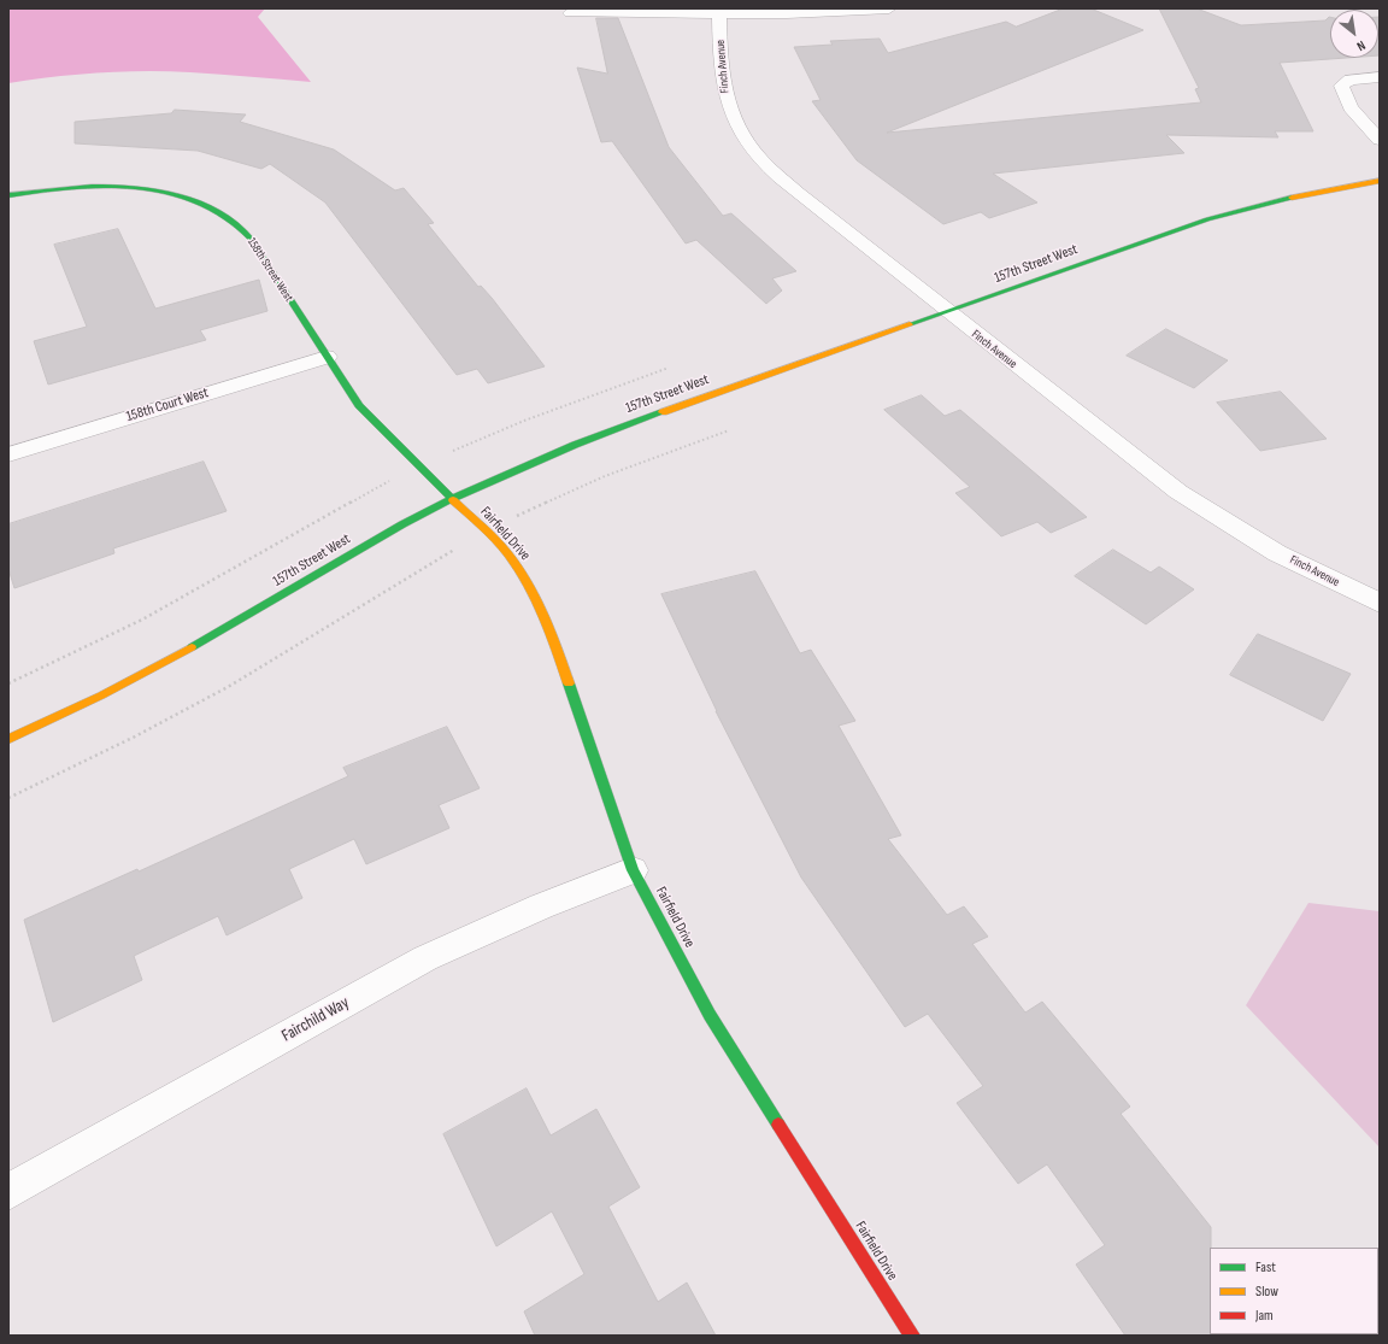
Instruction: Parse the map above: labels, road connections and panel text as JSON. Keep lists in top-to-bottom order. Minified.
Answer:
{"streets":{"street":["Finch Avenue","157th Street West","158th Street West","158th Court West","Fairfield Drive","Fairchild Way"]},"crossings":[["Finch Avenue","157th Street West"],["157th Street West","158th Street West"],["157th Street West","Fairfield Drive"],["158th Street West","158th Court West"],["158th Street West","Fairfield Drive"],["Fairfield Drive","Fairchild Way"]],"legend":["Fast","Slow","Jam"],"north":"bottom right"}
